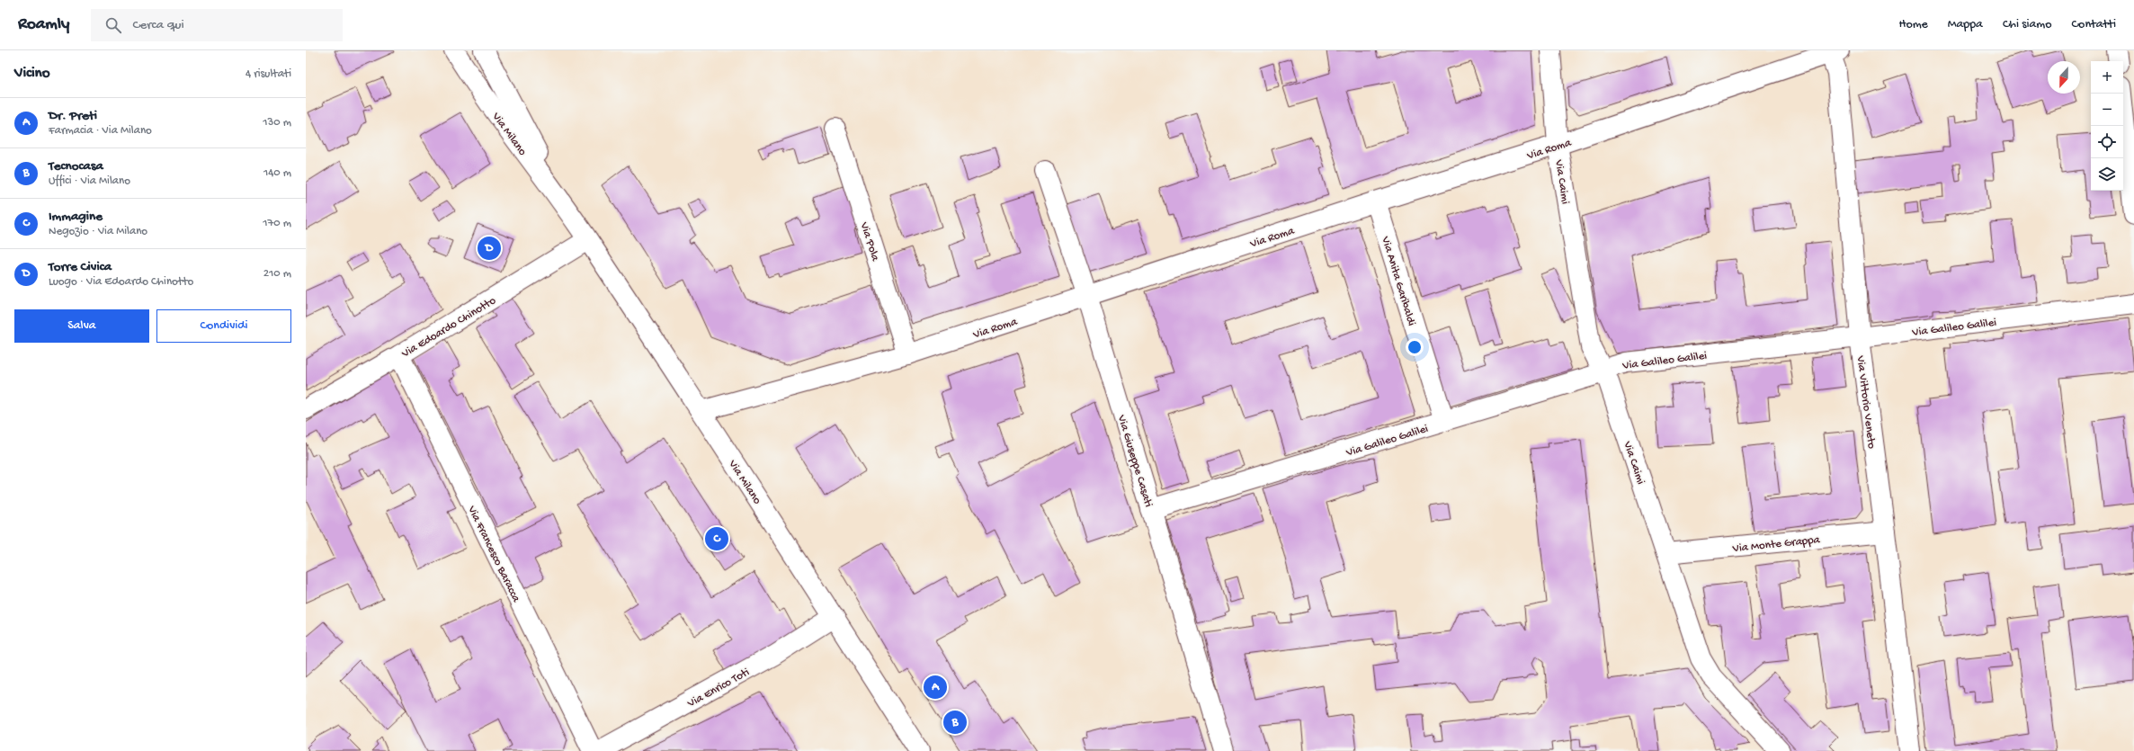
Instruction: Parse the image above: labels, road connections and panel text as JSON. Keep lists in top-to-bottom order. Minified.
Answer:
{"streets":{"street":["Via Milano","Via Roma","Via Caimi","Via Pola","Via Anita Garibaldi","Via Edoardo Chinotto","Via Galileo Galilei","Via Vittorio Veneto","Via Giuseppe Casati","Via Monte Grappa","Via Francesco Baracca","Via Enrico Toti"]},"crossings":[["Via Milano","Via Roma"],["Via Milano","Via Edoardo Chinotto"],["Via Milano","Via Enrico Toti"],["Via Roma","Via Caimi"],["Via Roma","Via Pola"],["Via Roma","Via Anita Garibaldi"],["Via Roma","Via Vittorio Veneto"],["Via Roma","Via Giuseppe Casati"],["Via Caimi","Via Galileo Galilei"],["Via Caimi","Via Monte Grappa"],["Via Anita Garibaldi","Via Galileo Galilei"],["Via Edoardo Chinotto","Via Francesco Baracca"],["Via Galileo Galilei","Via Vittorio Veneto"],["Via Galileo Galilei","Via Giuseppe Casati"],["Via Vittorio Veneto","Via Monte Grappa"]],"north":"bottom","page":{"header":"Roamly","search":"Cerca qui","nav":["Home","Mappa","Chi siamo","Contatti"],"heading":["Vicino","4 risultati"],"map_buttons":["+","−"],"list":[{"mark":"A","name":"Dr. Preti","note":"Farmacia · Via Milano","value":"130 m"},{"mark":"B","name":"Tecnocasa","note":"Uffici · Via Milano","value":"140 m"},{"mark":"C","name":"Immagine","note":"Negozio · Via Milano","value":"170 m"},{"mark":"D","name":"Torre Civica","note":"Luogo · Via Edoardo Chinotto","value":"210 m"}],"pins":["D","C","A","B"],"buttons":["Salva","Condividi"]}}
